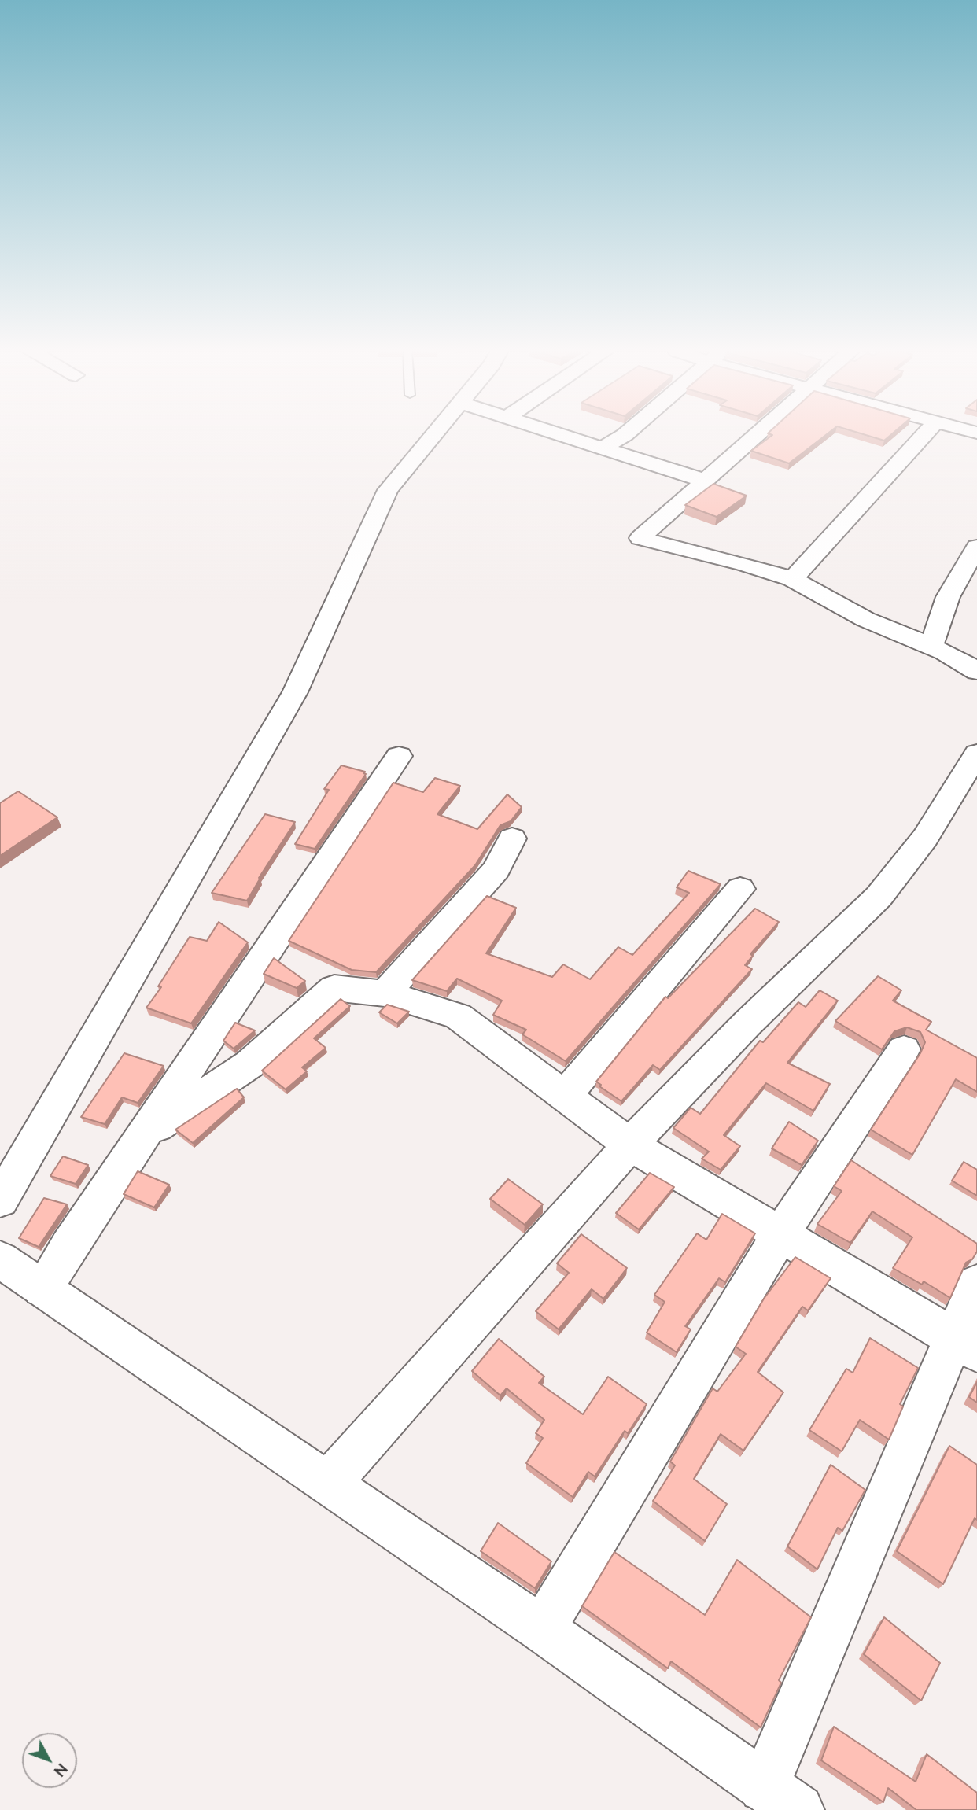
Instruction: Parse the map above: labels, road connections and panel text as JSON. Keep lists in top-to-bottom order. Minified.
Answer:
{"north":"bottom right"}
